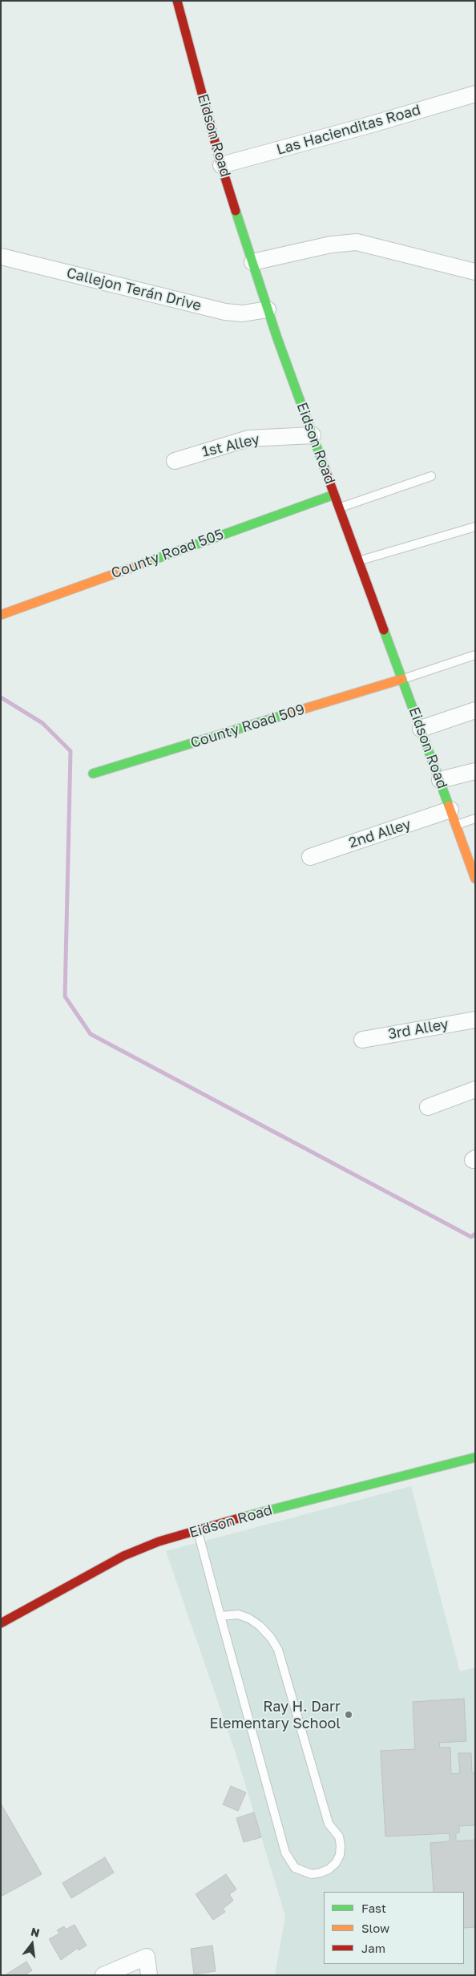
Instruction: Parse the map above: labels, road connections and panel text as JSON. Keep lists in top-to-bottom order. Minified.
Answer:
{"streets":{"street":["Las Hacienditas Road","Eidson Road","Callejon Terán Drive","1st Alley","County Road 505","County Road 509","2nd Alley","3rd Alley"]},"crossings":[["Las Hacienditas Road","Eidson Road"],["Eidson Road","Callejon Terán Drive"],["Eidson Road","1st Alley"],["Eidson Road","County Road 505"],["Eidson Road","County Road 509"],["Eidson Road","2nd Alley"]],"places":["Ray H. Darr Elementary School"],"legend":["Fast","Slow","Jam"],"north":"top"}
